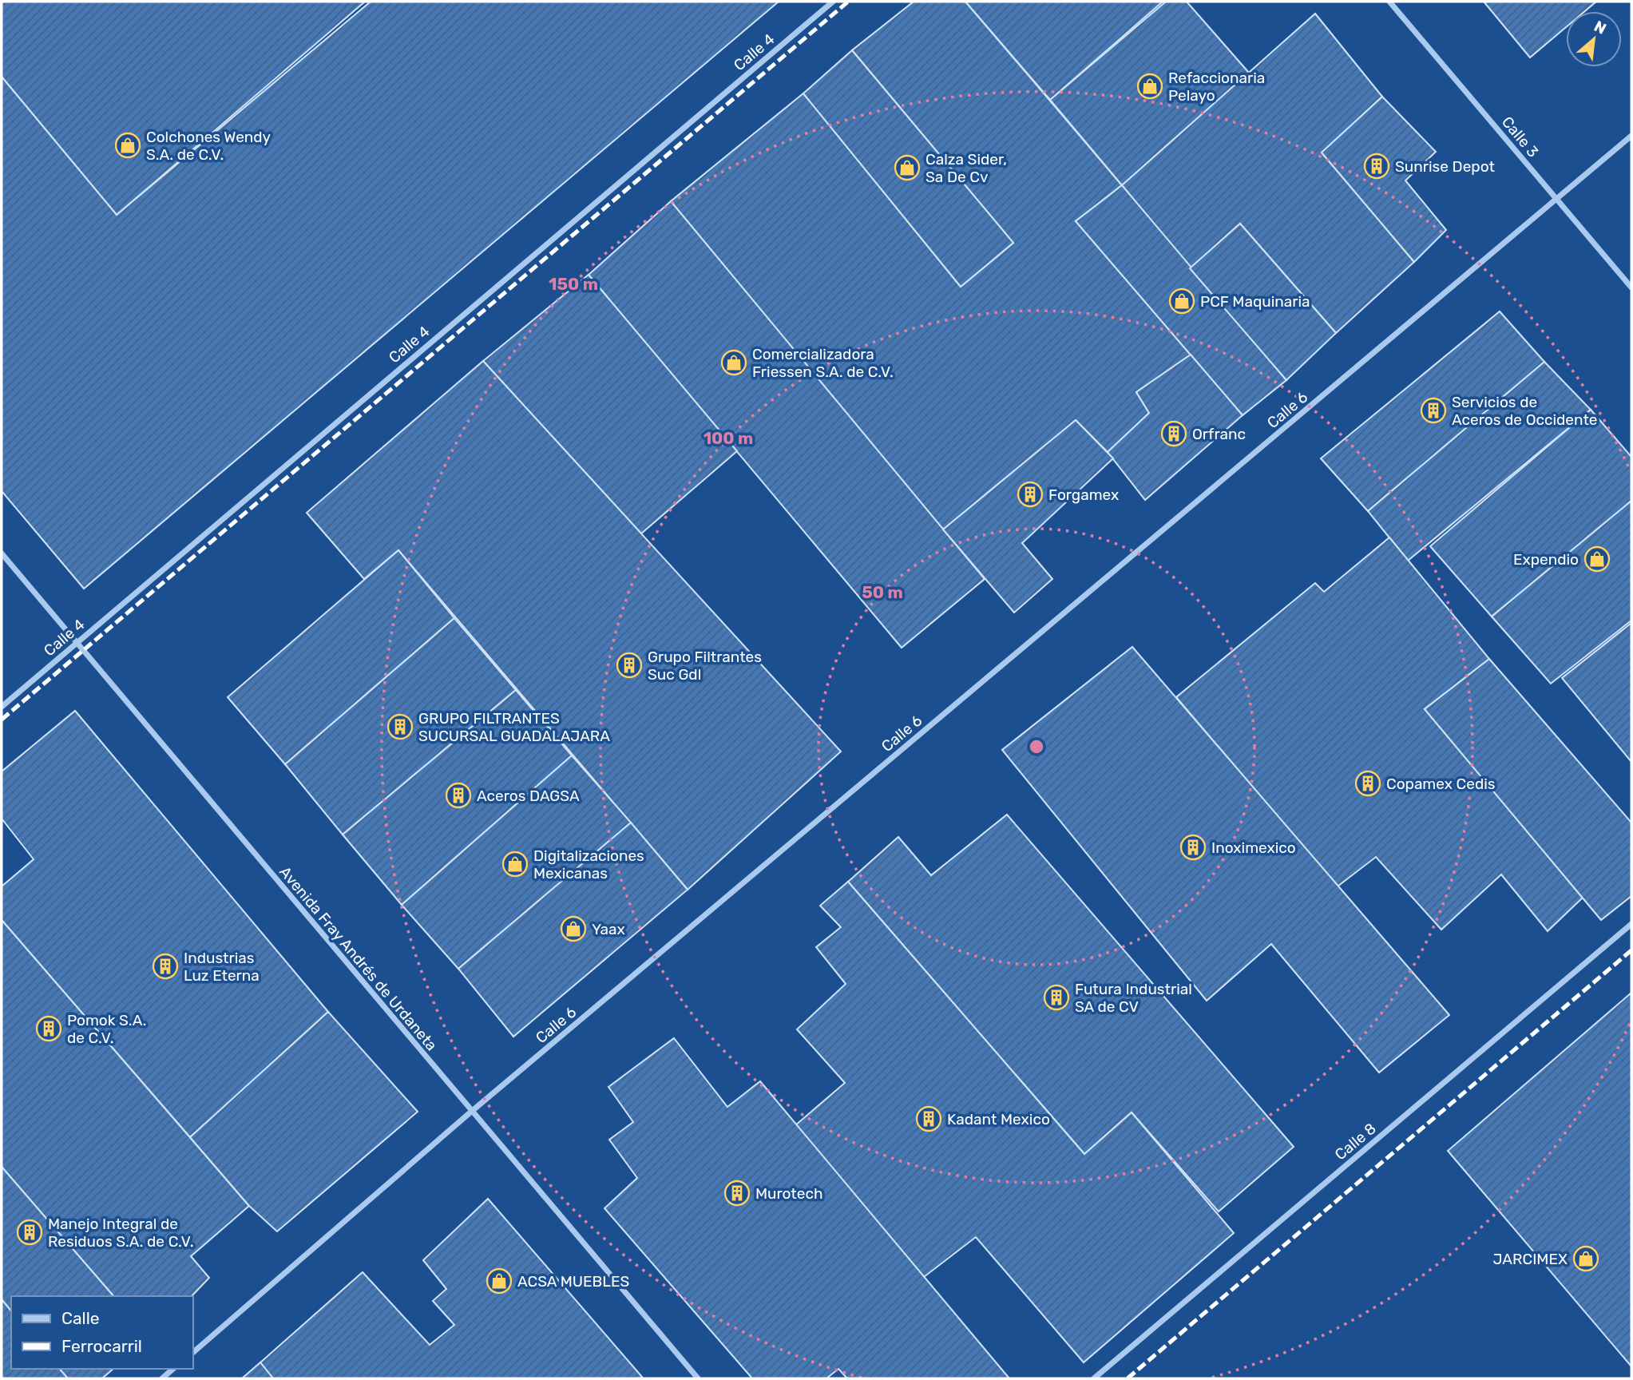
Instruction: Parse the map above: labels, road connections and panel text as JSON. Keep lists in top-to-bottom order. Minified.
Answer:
{"streets":{"street":["Calle 4","Calle 3","Calle 6","Avenida Fray Andrés de Urdaneta","Calle 8"]},"crossings":[["Calle 4","Avenida Fray Andrés de Urdaneta"],["Calle 3","Calle 6"],["Calle 6","Avenida Fray Andrés de Urdaneta"]],"places":{"shop":["Refaccionaria Pelayo","Colchones Wendy S.A. de C.V.","Calza Sider, Sa De Cv","PCF Maquinaria","Comercializadora Friessen S.A. de C.V.","Expendio","Digitalizaciones Mexicanas","Yaax","JARCIMEX","ACSA MUEBLES"],"building":["Sunrise Depot","Servicios de Aceros de Occidente","Orfranc","Forgamex","Grupo Filtrantes Suc Gdl","GRUPO FILTRANTES SUCURSAL GUADALAJARA","Copamex Cedis","Aceros DAGSA","Inoximexico","Industrias Luz Eterna","Futura Industrial SA de CV","Pomok S.A. de C.V.","Kadant Mexico","Murotech","Manejo Integral de Residuos S.A. de C.V."]},"legend":["Calle","Ferrocarril"],"north":"top right","rings":["150 m","100 m","50 m"]}
